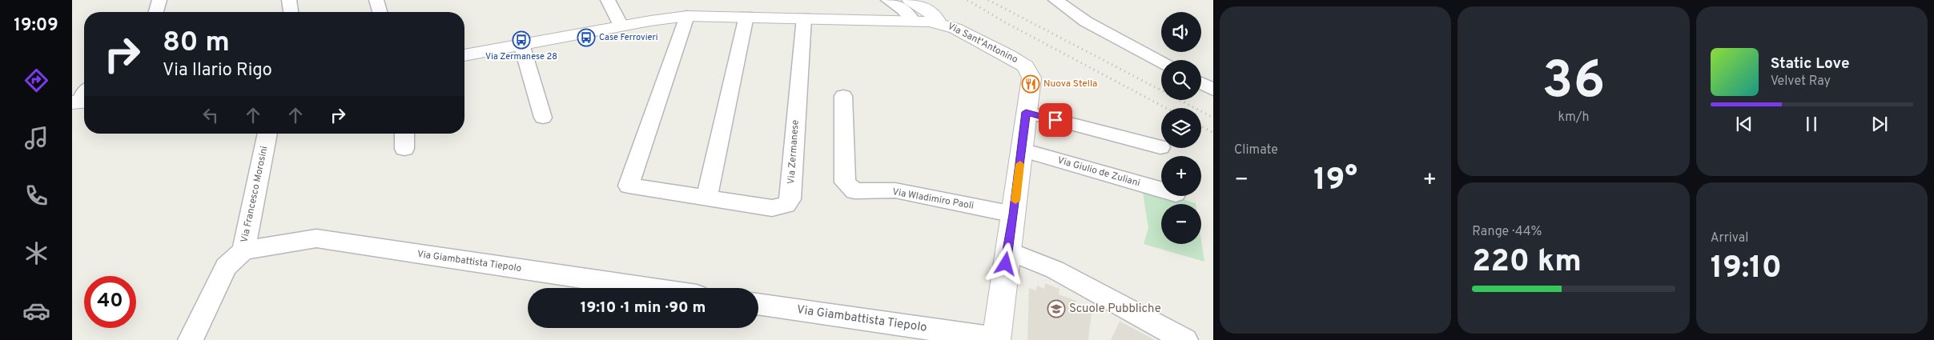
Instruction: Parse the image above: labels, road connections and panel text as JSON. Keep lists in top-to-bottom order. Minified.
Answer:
{"streets":{"street":["Via Sant'Antonino","Via Zermanese","Via Giulio de Zuliani","Via Francesco Morosini","Via Wladimiro Paoli","Via Giambattista Tiepolo"]},"crossings":[["Via Sant'Antonino","Via Giulio de Zuliani"],["Via Sant'Antonino","Via Wladimiro Paoli"],["Via Sant'Antonino","Via Giambattista Tiepolo"],["Via Francesco Morosini","Via Giambattista Tiepolo"]],"places":{"bus stop":["Case Ferrovieri","Via Zermanese 28"],"restaurant":["Nuova Stella"],"school or university":["Scuole Pubbliche"]},"page":{"tabs":"19:09","tile":["Climate",["36","km/h"],["Range · 44%","220 km"],["Arrival","19:10"]],"map_buttons":["+","−"],"turn":["80 m","Via Ilario Rigo"],"song":["Static Love","Velvet Ray"],"heat":["−","19°","+"],"limit":"40","trip":"19:10 · 1 min · 90 m"}}
